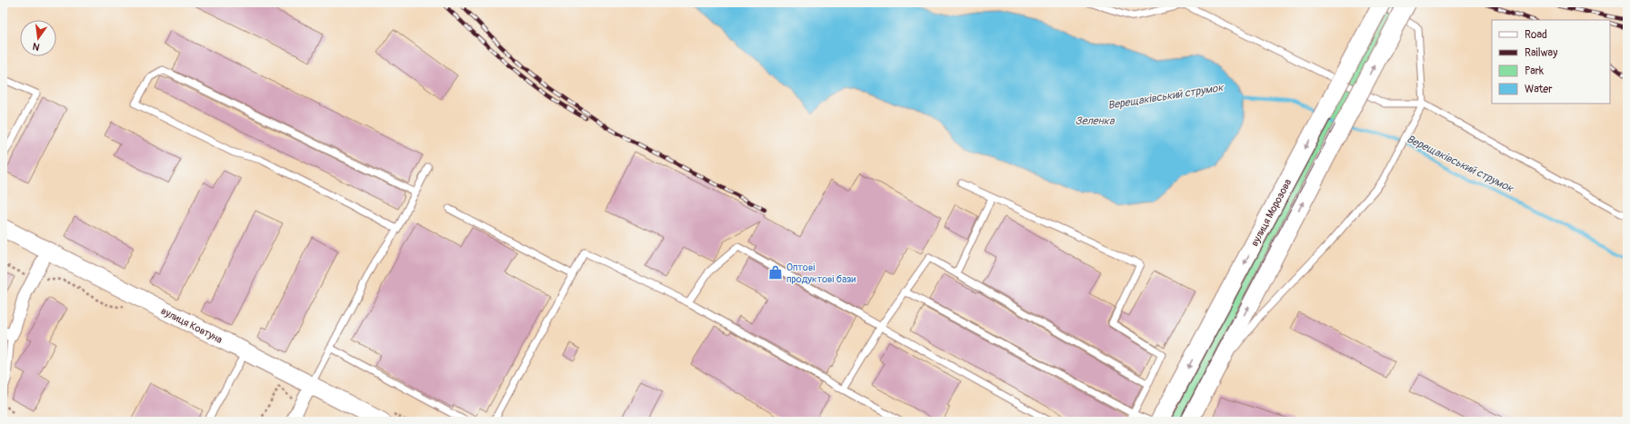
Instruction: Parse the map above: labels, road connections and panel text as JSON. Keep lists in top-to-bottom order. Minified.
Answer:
{"streets":{"main road":["вулиця Морозова","вулиця Ковтуна"]},"water":["Верещаківський струмок","Зеленка"],"places":{"shop":["Оптові продуктові бази"]},"legend":["Road","Railway","Park","Water"],"north":"bottom"}
